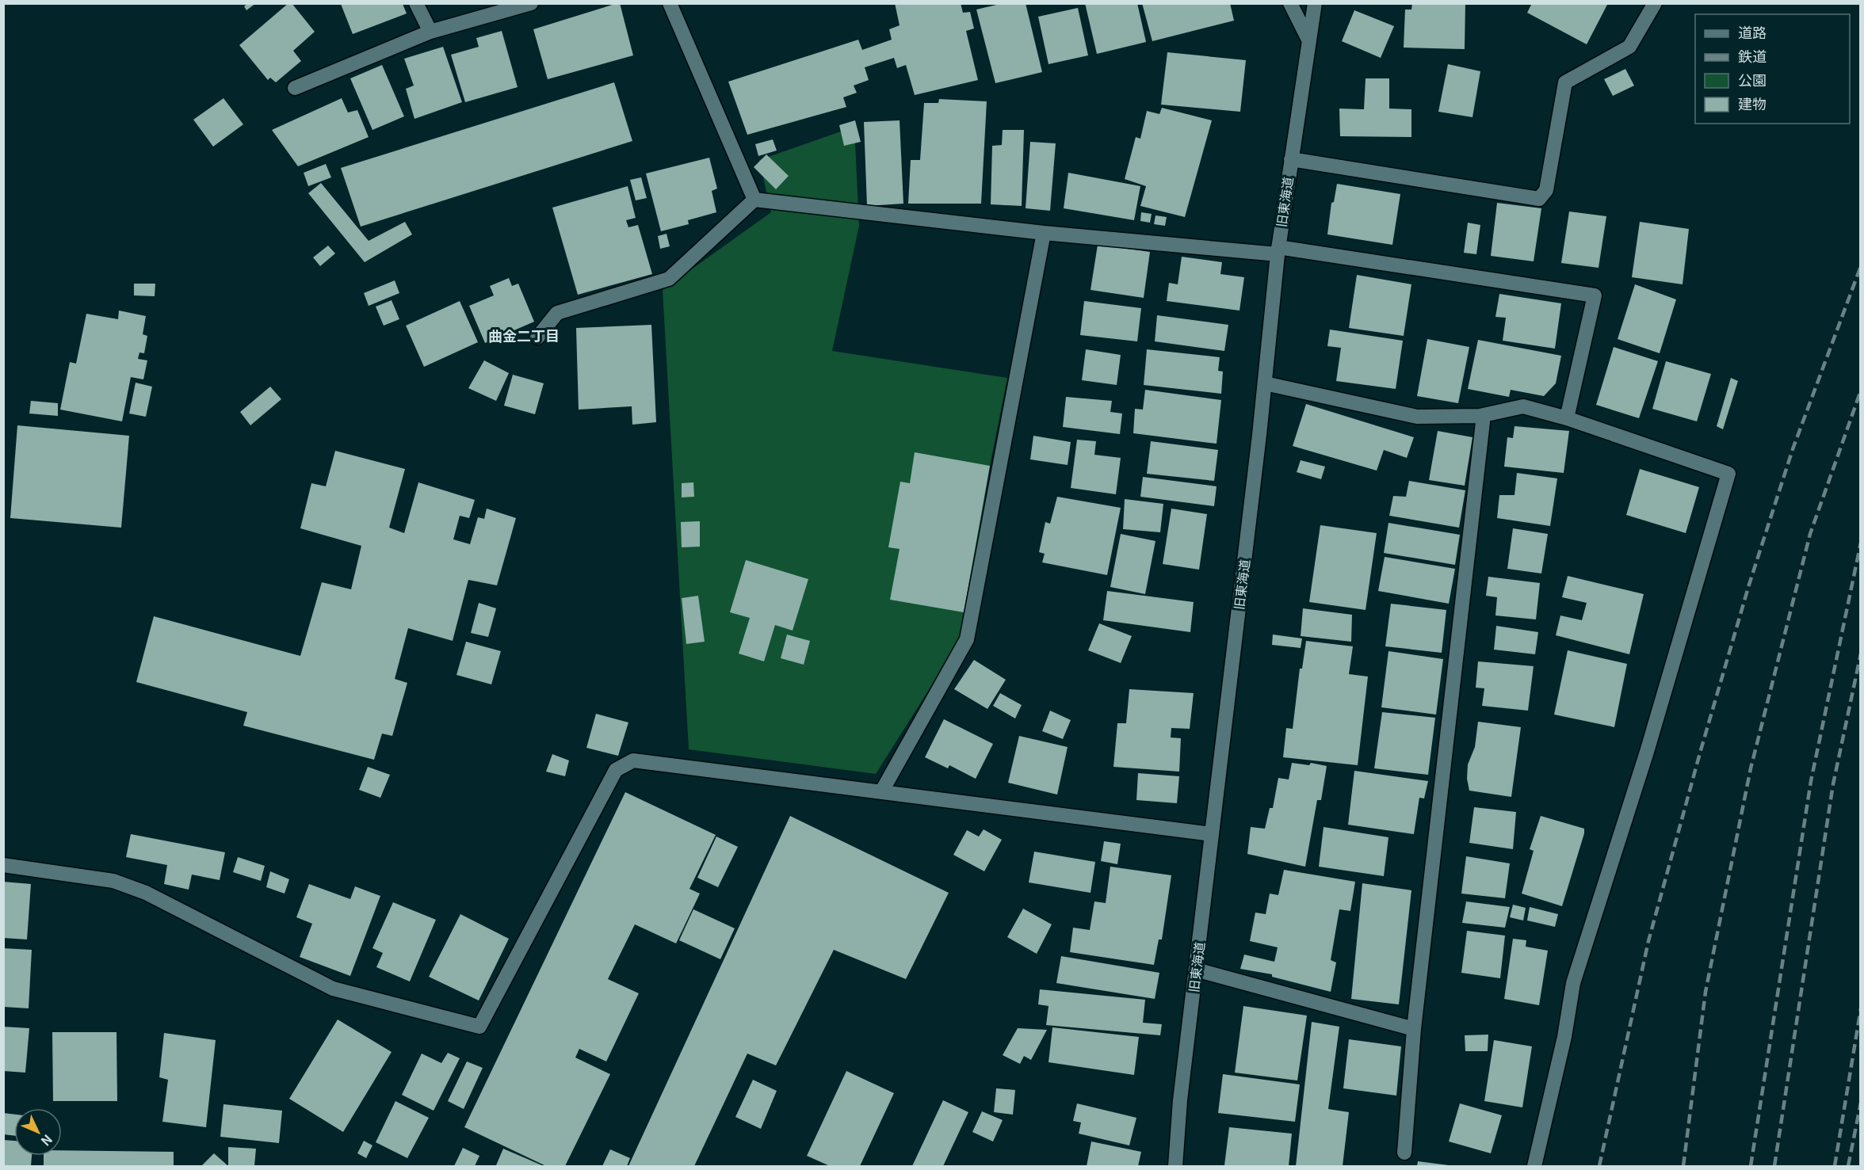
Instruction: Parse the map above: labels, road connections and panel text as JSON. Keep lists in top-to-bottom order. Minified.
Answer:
{"streets":{"street":["旧東海道"]},"districts":["曲金二丁目"],"legend":["道路","鉄道","公園","建物"],"north":"bottom right"}
